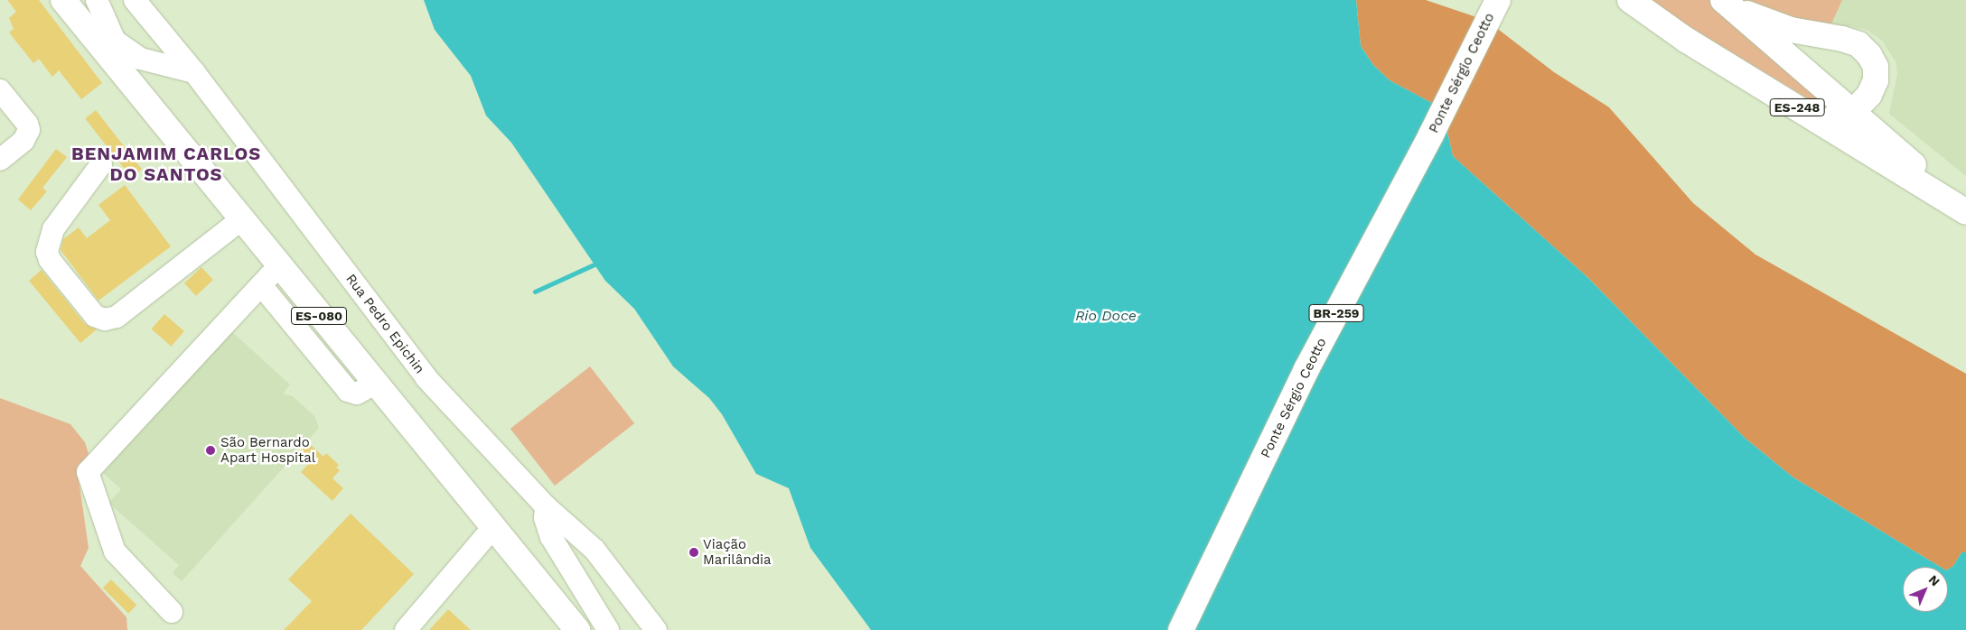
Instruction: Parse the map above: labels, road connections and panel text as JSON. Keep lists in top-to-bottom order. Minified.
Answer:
{"streets":{"main road":["Ponte Sérgio Ceotto","ES-248","BR-259","ES-080"],"street":["Rua Pedro Epichin"]},"districts":["BENJAMIM CARLOS DO SANTOS"],"water":["Rio Doce"],"places":["São Bernardo Apart Hospital","Viação Marilândia"],"north":"top right"}
